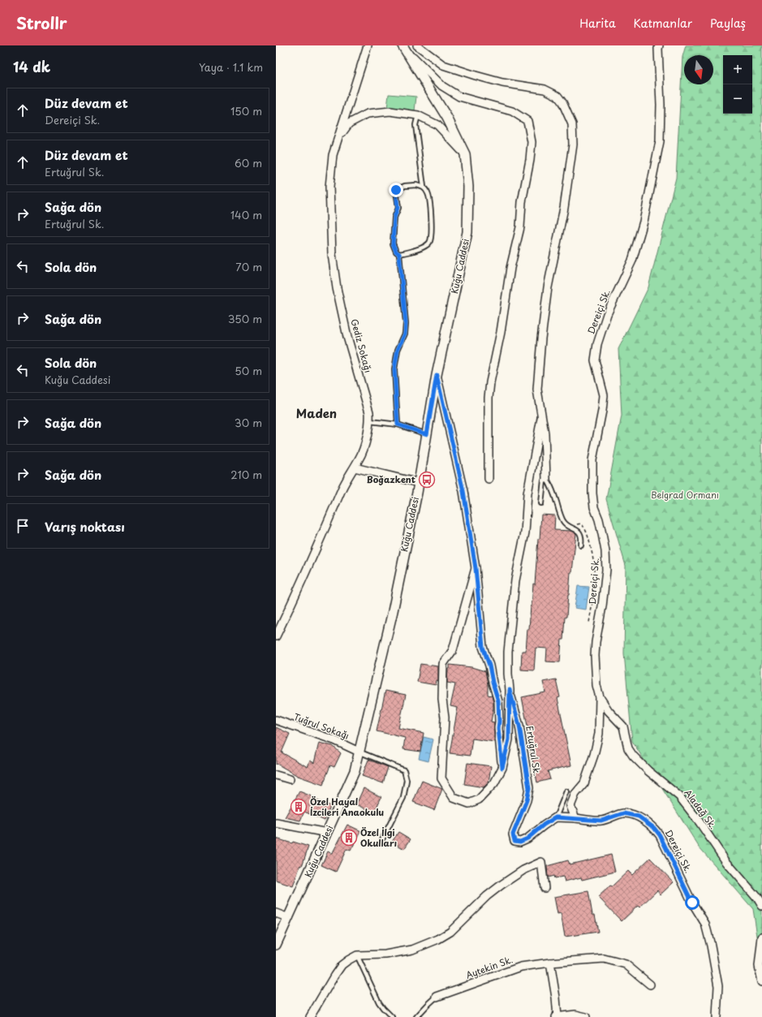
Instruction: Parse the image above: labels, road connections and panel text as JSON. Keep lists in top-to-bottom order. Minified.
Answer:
{"streets":{"street":["Kuğu Caddesi","Dereiçi Sk.","Gediz Sokağı","Tuğrul Sokağı","Ertuğrul Sk.","Aladağ Sk.","Aytekin Sk."]},"crossings":[["Kuğu Caddesi","Tuğrul Sokağı"],["Dereiçi Sk.","Aladağ Sk."]],"districts":["Maden"],"parks":["Belgrad Ormanı"],"places":{"bus stop":["Boğazkent"],"building":["Özel Hayal İzcileri Anaokulu","Özel İlgi Okulları"]},"north":"bottom","page":{"header":"Strollr","nav":["Harita","Katmanlar","Paylaş"],"heading":["14 dk","Yaya · 1.1 km"],"map_buttons":["+","−"],"list":[["Düz devam et","Dereiçi Sk.","150 m"],["Düz devam et","Ertuğrul Sk.","60 m"],["Sağa dön","Ertuğrul Sk.","140 m"],["Sola dön","70 m"],["Sağa dön","350 m"],["Sola dön","Kuğu Caddesi","50 m"],["Sağa dön","30 m"],["Sağa dön","210 m"],"Varış noktası"]}}
